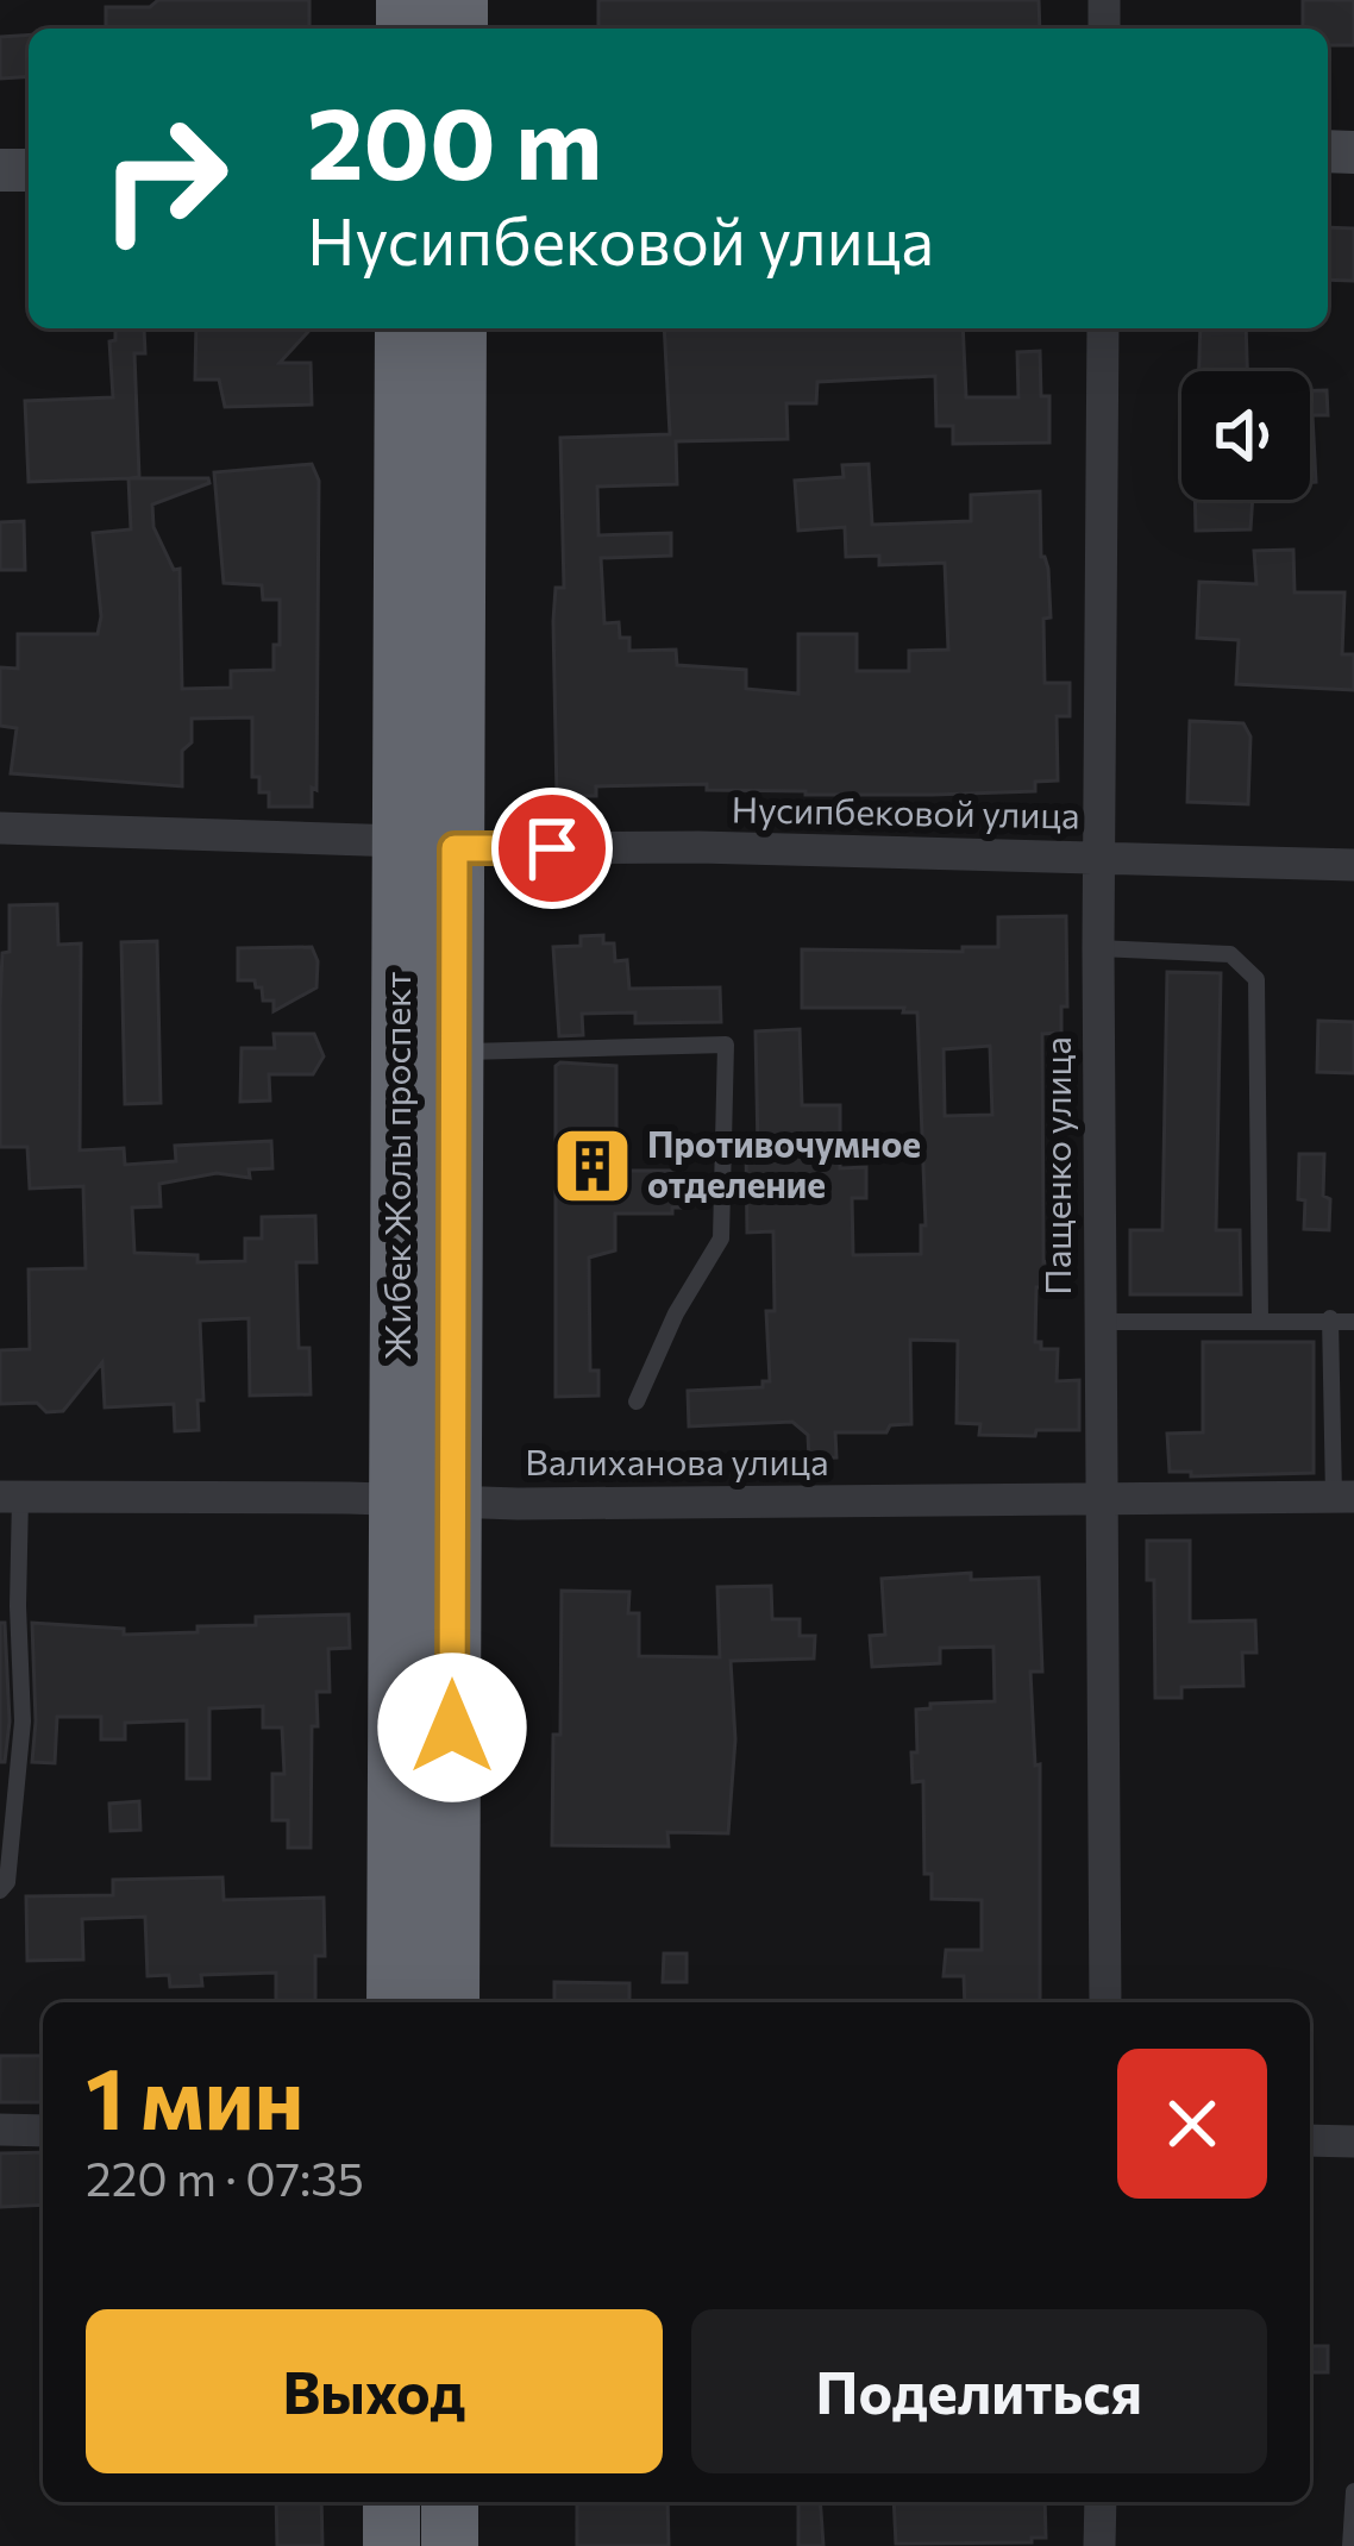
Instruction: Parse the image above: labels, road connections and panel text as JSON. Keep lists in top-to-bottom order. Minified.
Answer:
{"streets":{"highway":["Жибек Жолы проспект"],"street":["Нусипбековой улица","Пащенко улица","Валиханова улица"]},"crossings":[["Нусипбековой улица","Жибек Жолы проспект"],["Нусипбековой улица","Пащенко улица"],["Жибек Жолы проспект","Валиханова улица"],["Пащенко улица","Валиханова улица"]],"places":{"building":["Противочумное отделение"]},"page":{"turn":["200 m","Нусипбековой улица"],"heading":["1 мин","220 m · 07:35"],"buttons":["Выход","Поделиться"]}}
